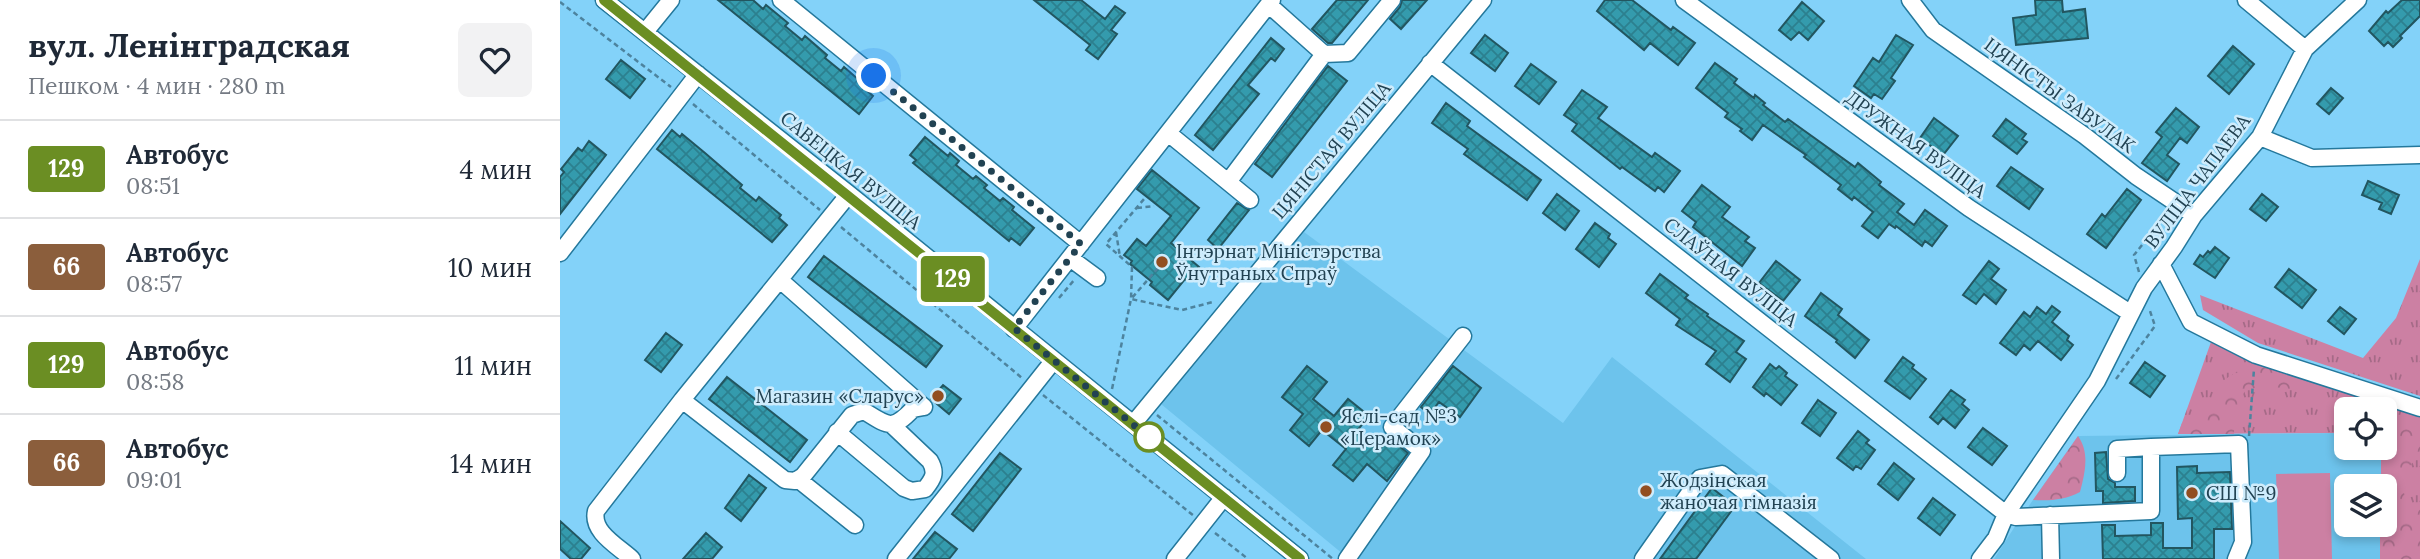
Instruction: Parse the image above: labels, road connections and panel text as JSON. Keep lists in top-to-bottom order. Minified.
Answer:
{"streets":{"street":["ЦЯНІСТЫ ЗАВУЛАК","ДРУЖНАЯ ВУЛІЦА","ЦЯНІСТАЯ ВУЛІЦА","САВЕЦКАЯ ВУЛІЦА","ВУЛІЦА ЧАПАЕВА","СЛАЎНАЯ ВУЛІЦА"]},"crossings":[["ЦЯНІСТЫ ЗАВУЛАК","ВУЛІЦА ЧАПАЕВА"],["ДРУЖНАЯ ВУЛІЦА","ВУЛІЦА ЧАПАЕВА"],["ЦЯНІСТАЯ ВУЛІЦА","САВЕЦКАЯ ВУЛІЦА"],["ЦЯНІСТАЯ ВУЛІЦА","СЛАЎНАЯ ВУЛІЦА"],["ВУЛІЦА ЧАПАЕВА","СЛАЎНАЯ ВУЛІЦА"]],"places":["Інтэрнат Міністэрства Ўнутраных Спраў","Магазин «Сларус»","Яслі-сад №3 «Церамок»","Жодзінская жаночая гімназія","СШ №9"],"lines":["bus line 129"],"page":{"heading":["вул. Ленінградская","Пешком · 4 мин · 280 m"],"on_map":"129","list":[{"mark":"129","name":"Автобус","note":"08:51","value":"4 мин"},{"mark":"66","name":"Автобус","note":"08:57","value":"10 мин"},{"mark":"129","name":"Автобус","note":"08:58","value":"11 мин"},{"mark":"66","name":"Автобус","note":"09:01","value":"14 мин"}]}}
